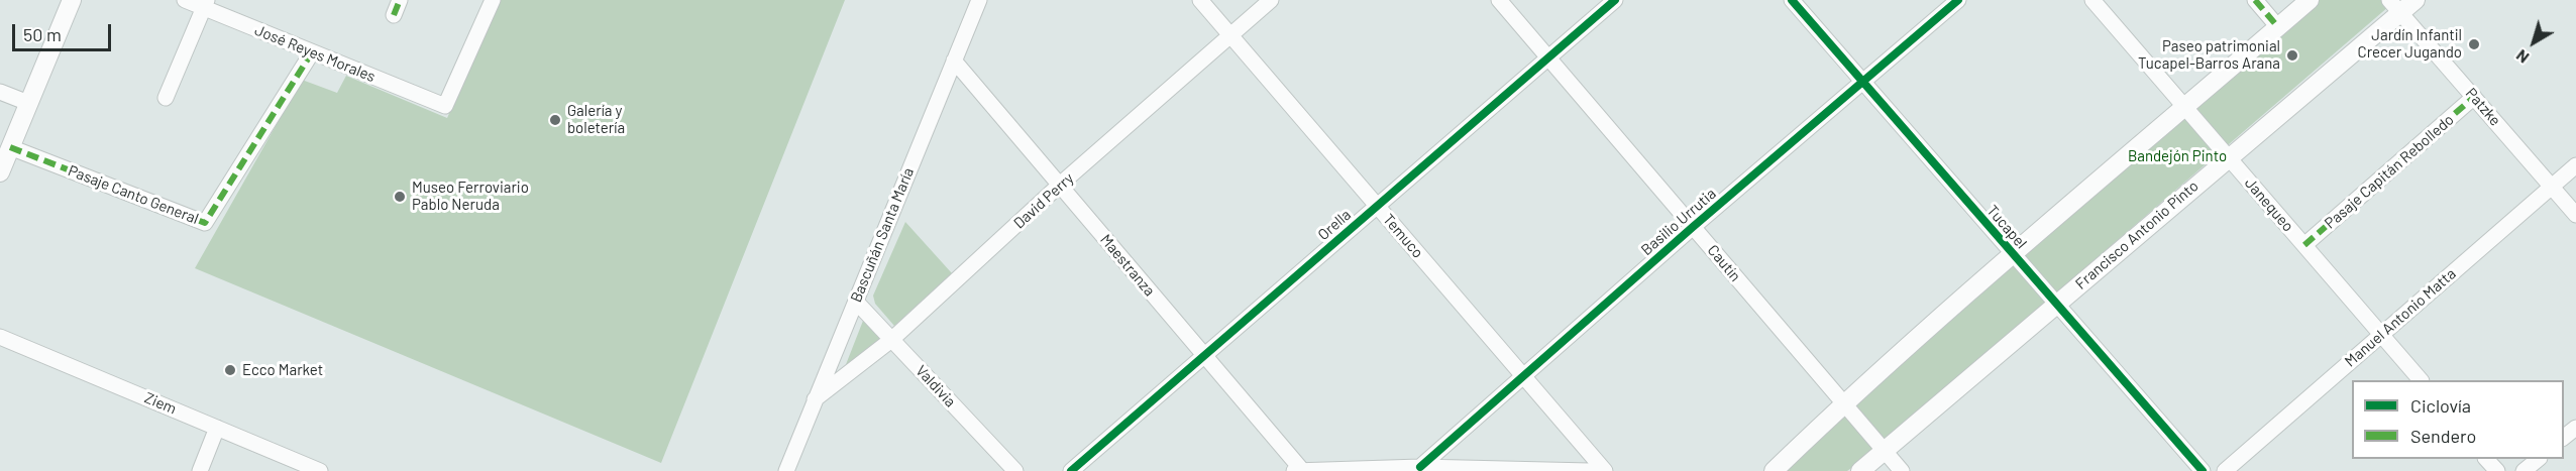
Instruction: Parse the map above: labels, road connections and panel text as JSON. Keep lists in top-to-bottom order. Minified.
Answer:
{"streets":{"main road":["Francisco Antonio Pinto"],"street":["José Reyes Morales","Patzke","Pasaje Capitán Rebolledo","Pasaje Canto General","David Perry","Janequeo","Basilio Urrutia","Orella","Tucapel","Bascuñán Santa María","Temuco","Cautín","Maestranza","Manuel Antonio Matta","Valdivia","Ziem"]},"crossings":[["José Reyes Morales","Pasaje Canto General"],["Patzke","Pasaje Capitán Rebolledo"],["Patzke","Francisco Antonio Pinto"],["Patzke","Manuel Antonio Matta"],["Pasaje Capitán Rebolledo","Janequeo"],["David Perry","Bascuñán Santa María"],["David Perry","Temuco"],["David Perry","Maestranza"],["David Perry","Valdivia"],["Janequeo","Francisco Antonio Pinto"],["Janequeo","Manuel Antonio Matta"],["Basilio Urrutia","Tucapel"],["Basilio Urrutia","Temuco"],["Basilio Urrutia","Cautín"],["Orella","Temuco"],["Orella","Cautín"],["Orella","Maestranza"],["Tucapel","Francisco Antonio Pinto"],["Bascuñán Santa María","Maestranza"],["Bascuñán Santa María","Valdivia"],["Francisco Antonio Pinto","Cautín"]],"parks":["Bandejón Pinto"],"places":["Jardín Infantil Crecer Jugando","Paseo patrimonial Tucapel-Barros Arana","Galería y boletería","Museo Ferroviario Pablo Neruda","Ecco Market"],"legend":["Ciclovía","Sendero"],"scale_bar":"50 m","north":"bottom left"}
